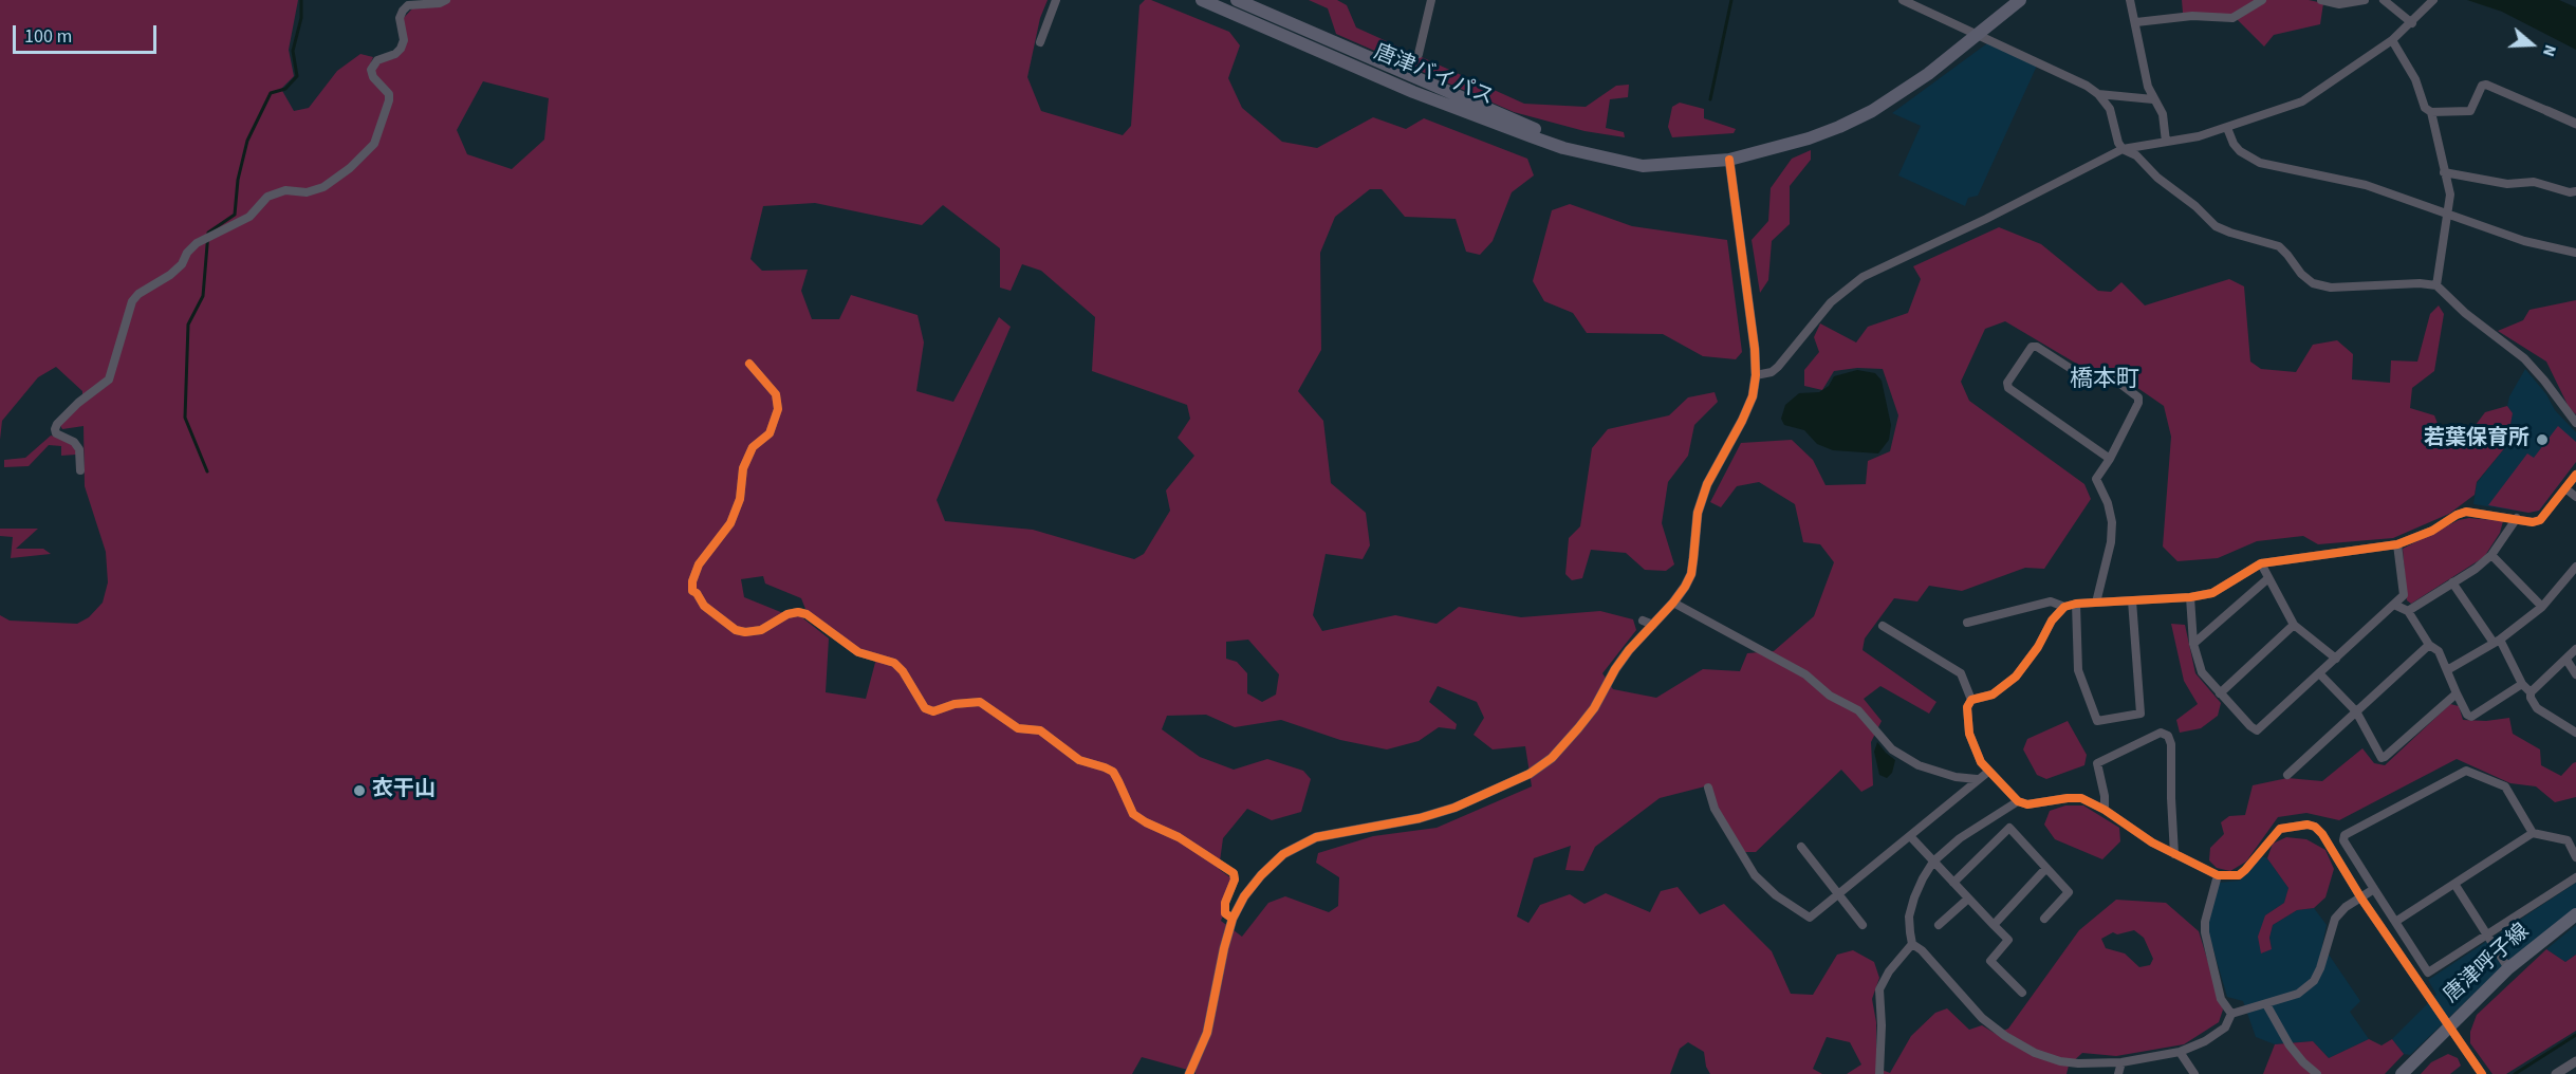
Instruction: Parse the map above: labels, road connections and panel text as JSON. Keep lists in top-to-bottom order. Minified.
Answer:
{"streets":{"highway":["唐津バイパス"],"main road":["唐津呼子線"]},"districts":["橋本町"],"places":["若葉保育所","衣干山"],"scale_bar":"100 m","north":"right"}
